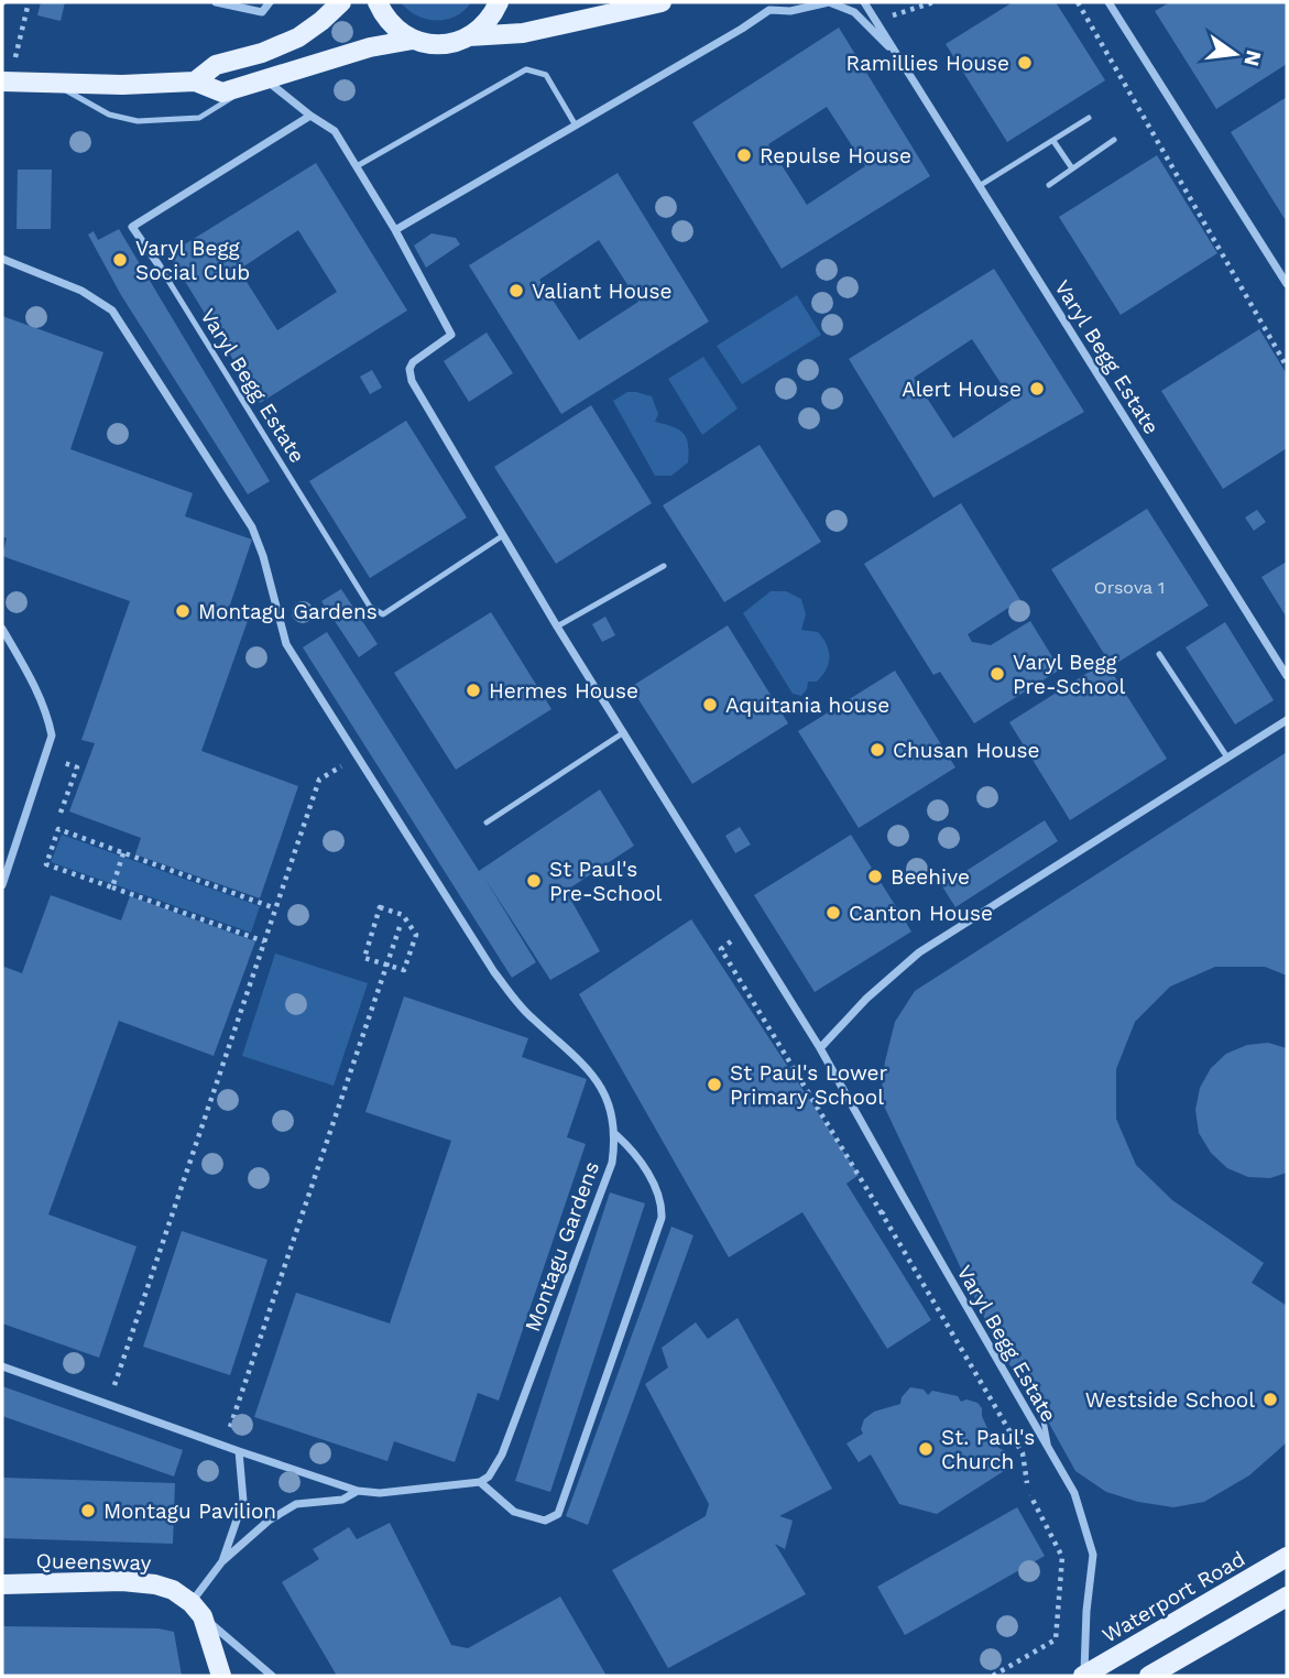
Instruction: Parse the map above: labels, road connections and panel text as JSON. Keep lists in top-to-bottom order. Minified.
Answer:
{"streets":{"main road":["Queensway","Waterport Road"],"street":["Varyl Begg Estate","Montagu Gardens"]},"crossings":[["Varyl Begg Estate","Waterport Road"]],"places":["Ramillies House","Repulse House","Varyl Begg Social Club","Valiant House","Alert House","Montagu Gardens","Varyl Begg Pre-School","Hermes House","Aquitania house","Chusan House","Beehive","St Paul's Pre-School","Canton House","St Paul's Lower Primary School","Westside School","St. Paul's Church","Montagu Pavilion"],"house_numbers":["Orsova 1"],"north":"right"}
